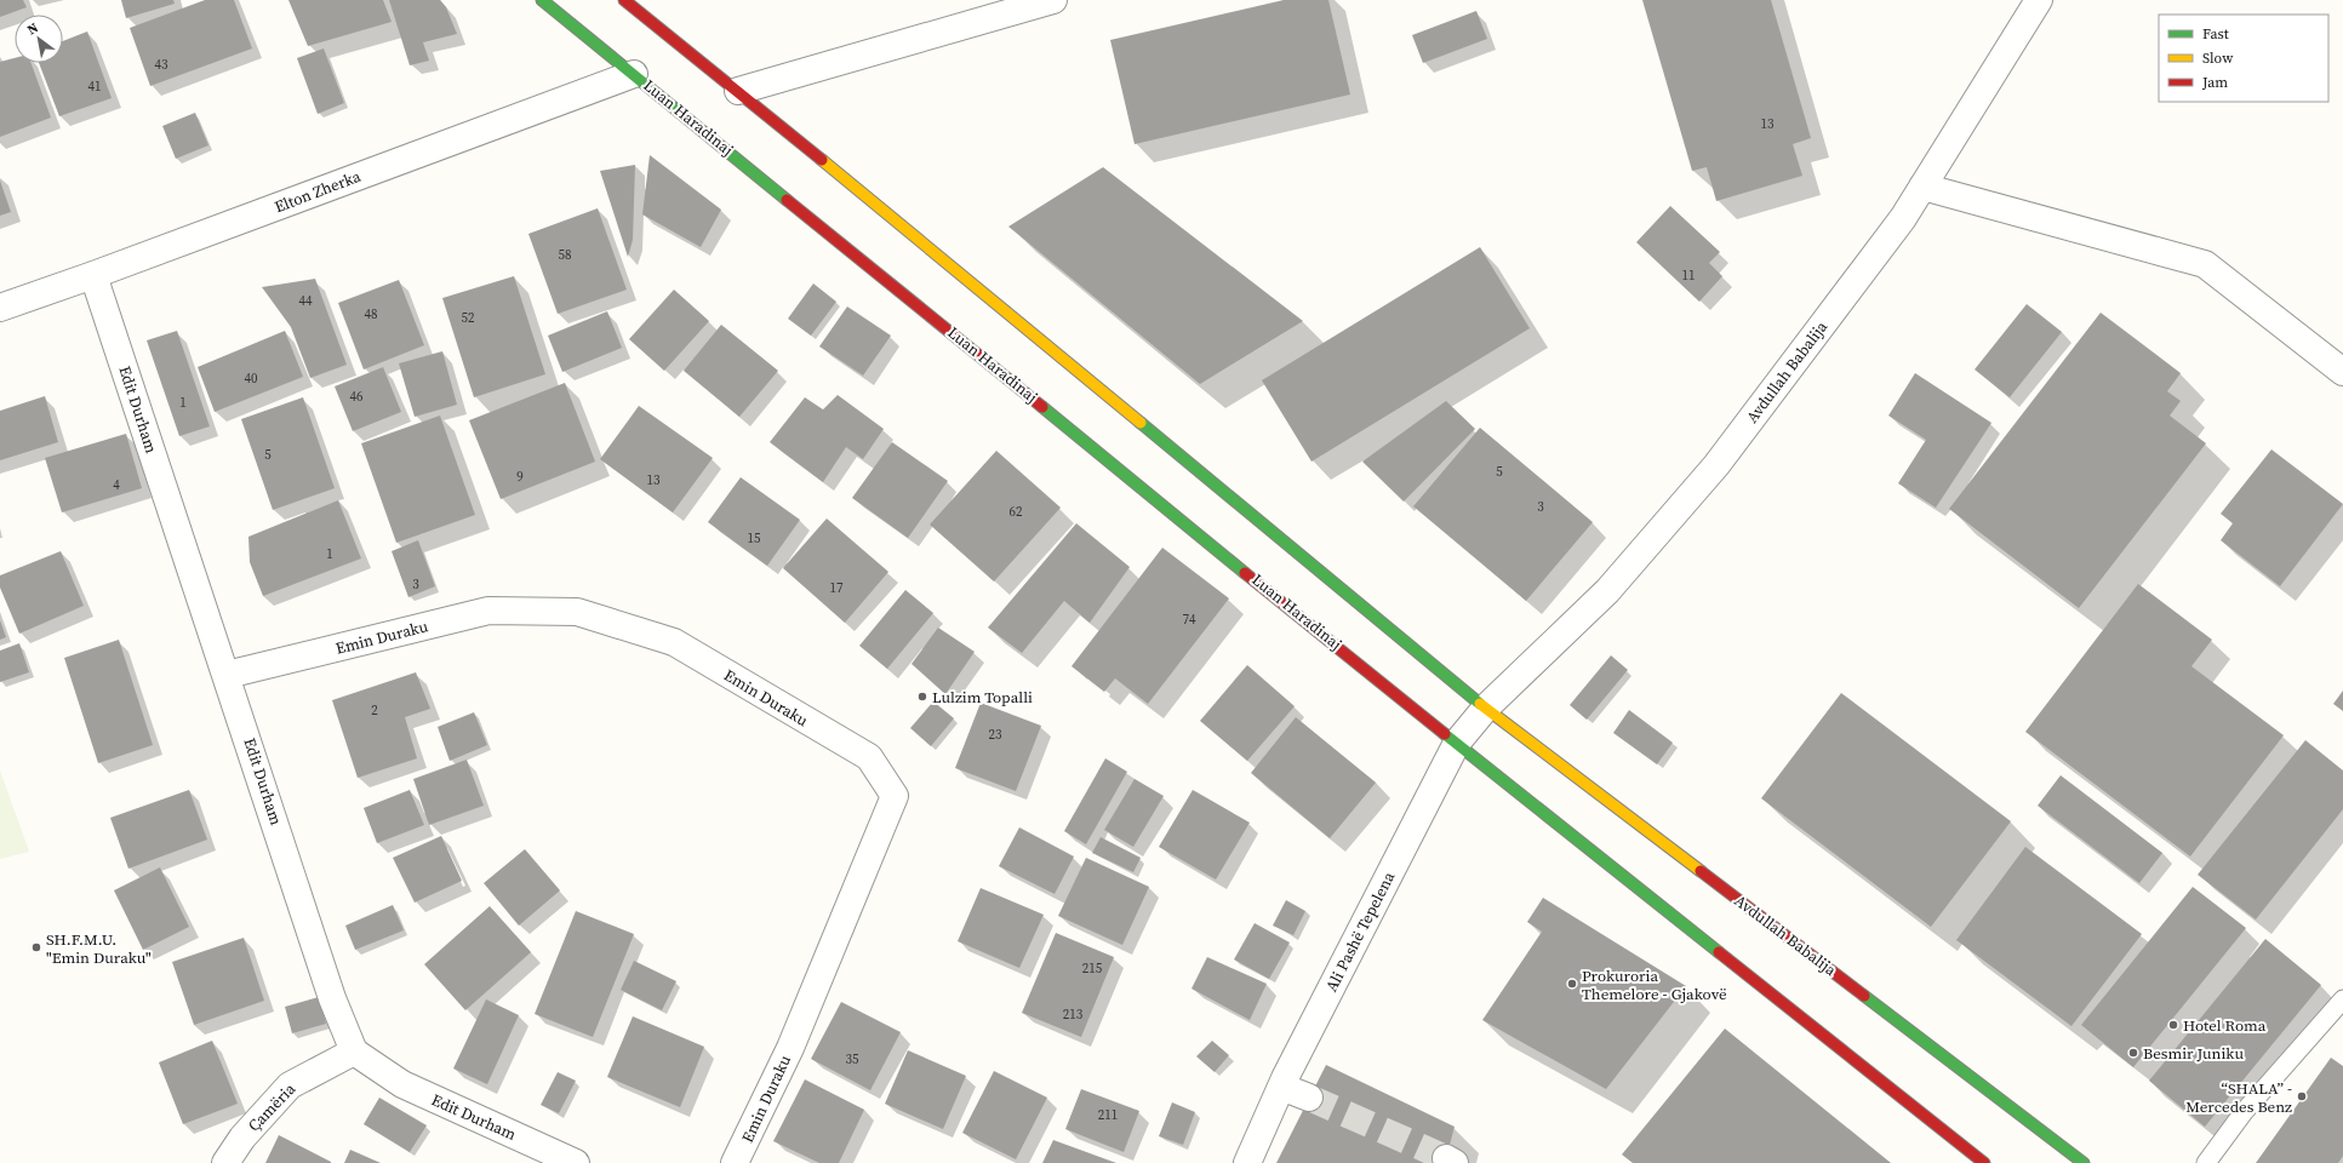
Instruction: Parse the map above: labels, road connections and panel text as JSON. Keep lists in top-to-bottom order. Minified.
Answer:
{"streets":{"main road":["Luan Haradinaj","Avdullah Babalija"],"street":["Elton Zherka","Edit Durham","Emin Duraku","Ali Pashë Tepelena","Çamëria"]},"crossings":[["Luan Haradinaj","Elton Zherka"],["Luan Haradinaj","Ali Pashë Tepelena"],["Elton Zherka","Edit Durham"],["Avdullah Babalija","Ali Pashë Tepelena"],["Edit Durham","Emin Duraku"],["Edit Durham","Çamëria"]],"places":["Lulzim Topalli","SH.F.M.U. \"Emin Duraku\"","Prokuroria Themelore - Gjakovë","Hotel Roma","Besmir Juniku","“SHALA” - Mercedes Benz"],"house_numbers":["43","41","13","58","11","44","48","52","40","46","1","5","5","9","13","4","3","62","15","1","3","17","74","2","23","215","213","35","211"],"legend":["Fast","Slow","Jam"],"north":"top left"}
